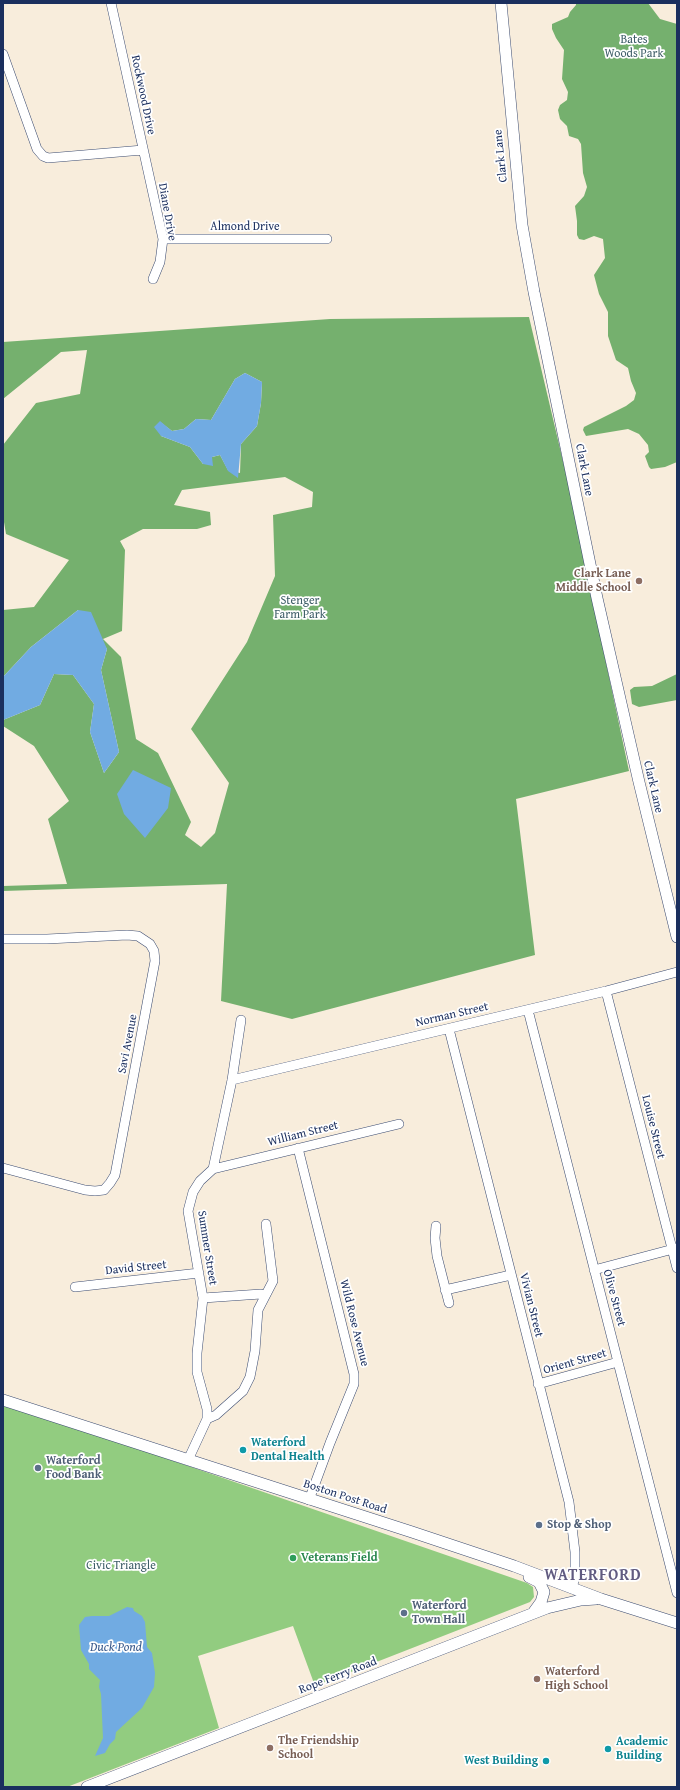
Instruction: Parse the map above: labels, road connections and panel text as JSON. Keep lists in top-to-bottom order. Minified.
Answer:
{"streets":{"main road":["Clark Lane","Boston Post Road","Rope Ferry Road"],"street":["Rockwood Drive","Diane Drive","Almond Drive","Norman Street","Savi Avenue","Louise Street","William Street","Summer Street","David Street","Olive Street","Vivian Street","Wild Rose Avenue","Orient Street"]},"crossings":[["Rockwood Drive","Diane Drive"],["Diane Drive","Almond Drive"],["Norman Street","Louise Street"],["Norman Street","Olive Street"],["Norman Street","Vivian Street"],["William Street","Summer Street"],["William Street","Wild Rose Avenue"],["Summer Street","David Street"],["Olive Street","Orient Street"],["Vivian Street","Orient Street"],["Vivian Street","Boston Post Road"],["Wild Rose Avenue","Boston Post Road"],["Boston Post Road","Rope Ferry Road"]],"districts":["WATERFORD"],"water":["Duck Pond"],"parks":["Bates Woods Park","Stenger Farm Park","Civic Triangle"],"places":["Clark Lane Middle School","Waterford Dental Health","Waterford Food Bank","Stop & Shop","Veterans Field","Waterford Town Hall","Waterford High School","The Friendship School","Academic Building","West Building"]}
